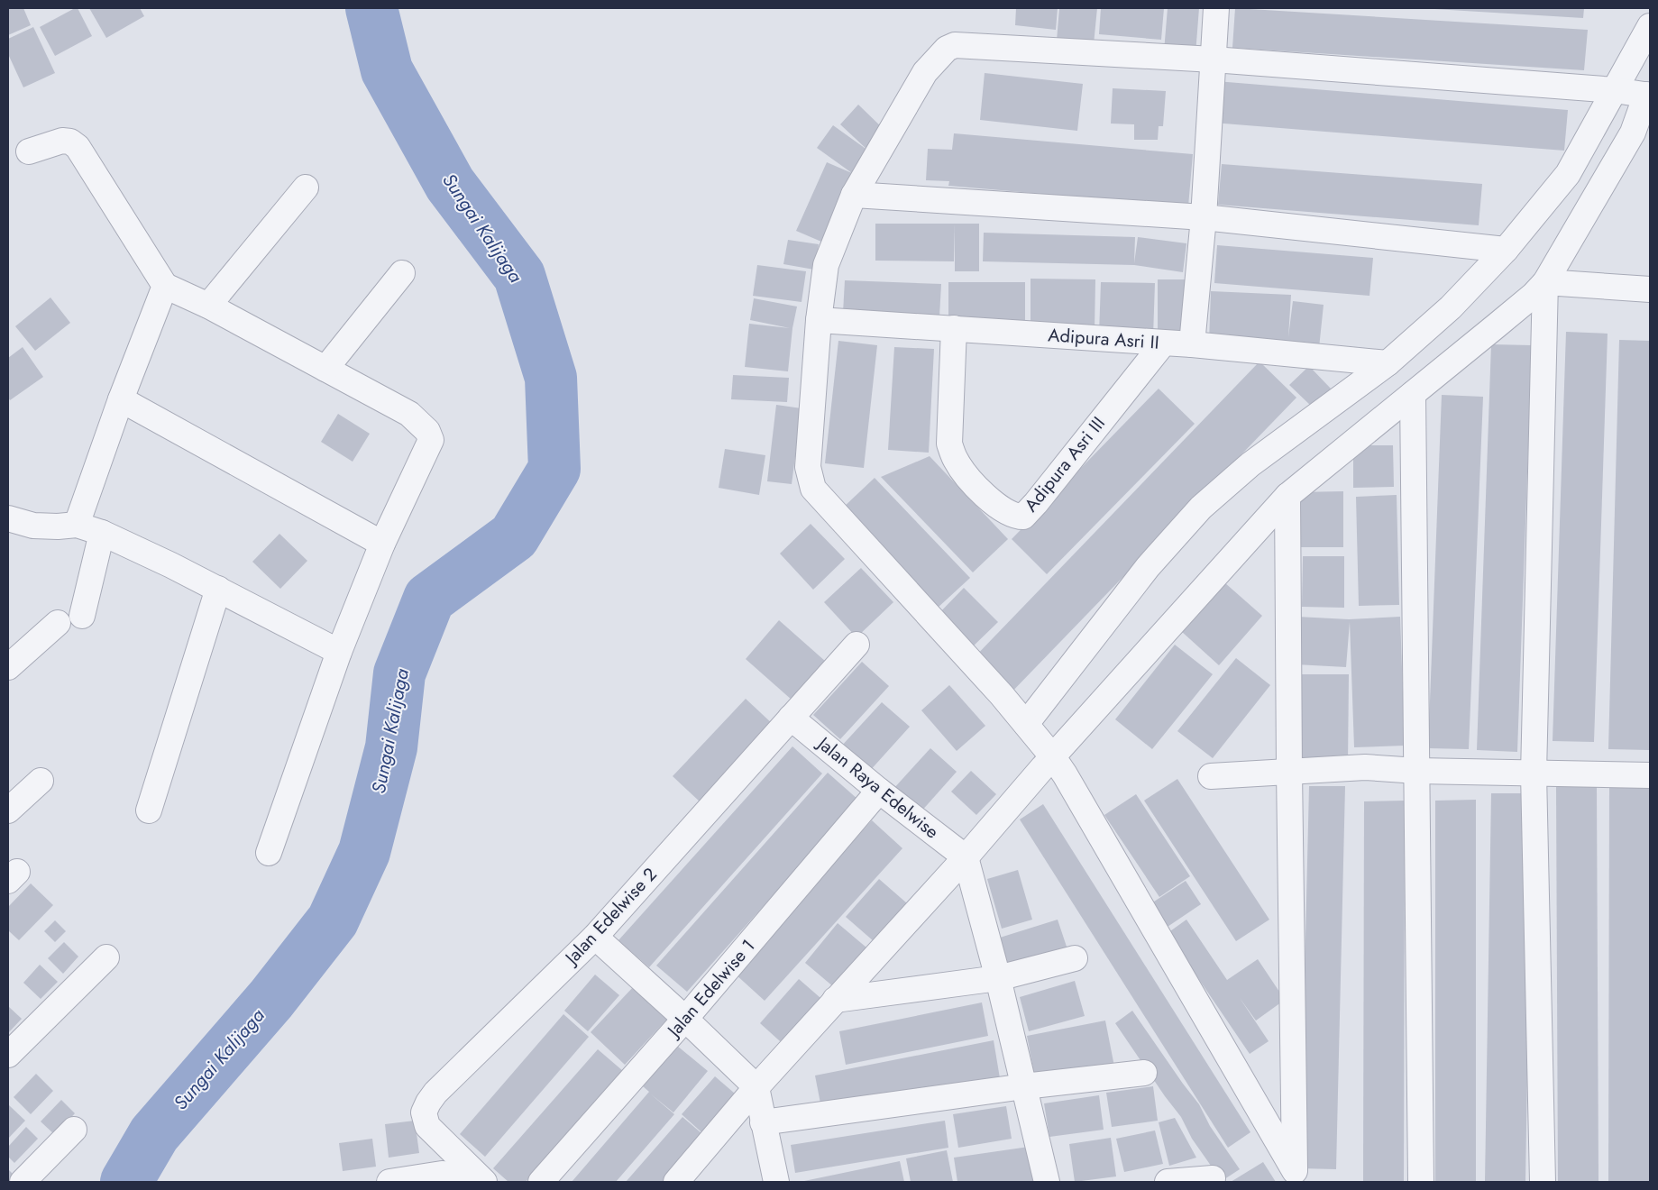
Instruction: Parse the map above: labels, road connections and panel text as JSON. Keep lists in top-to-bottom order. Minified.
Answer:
{"streets":{"street":["Adipura Asri II","Adipura Asri III","Jalan Raya Edelwise","Jalan Edelwise 2","Jalan Edelwise 1"]},"crossings":[["Adipura Asri II","Adipura Asri III"],["Jalan Raya Edelwise","Jalan Edelwise 2"],["Jalan Raya Edelwise","Jalan Edelwise 1"]],"water":["Sungai Kalijaga"]}
